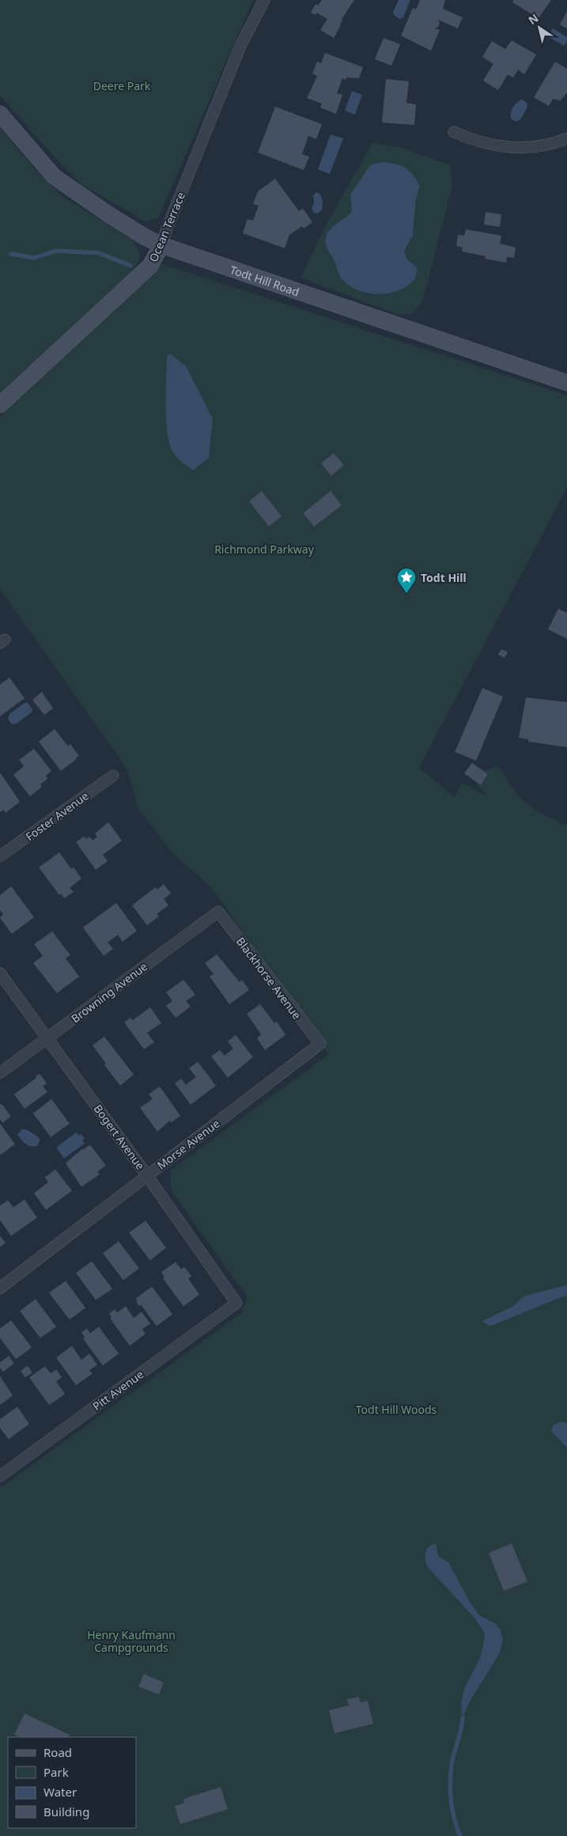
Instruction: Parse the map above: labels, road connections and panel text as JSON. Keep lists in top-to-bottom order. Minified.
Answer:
{"streets":{"street":["Ocean Terrace","Todt Hill Road","Foster Avenue","Blackhorse Avenue","Browning Avenue","Bogert Avenue","Morse Avenue","Pitt Avenue"]},"crossings":[["Ocean Terrace","Todt Hill Road"],["Blackhorse Avenue","Browning Avenue"],["Blackhorse Avenue","Morse Avenue"],["Browning Avenue","Bogert Avenue"],["Bogert Avenue","Morse Avenue"],["Bogert Avenue","Pitt Avenue"]],"parks":["Deere Park","Richmond Parkway","Todt Hill Woods","Henry Kaufmann Campgrounds"],"places":{"place":["Todt Hill"]},"legend":["Road","Park","Water","Building"],"north":"top left"}
